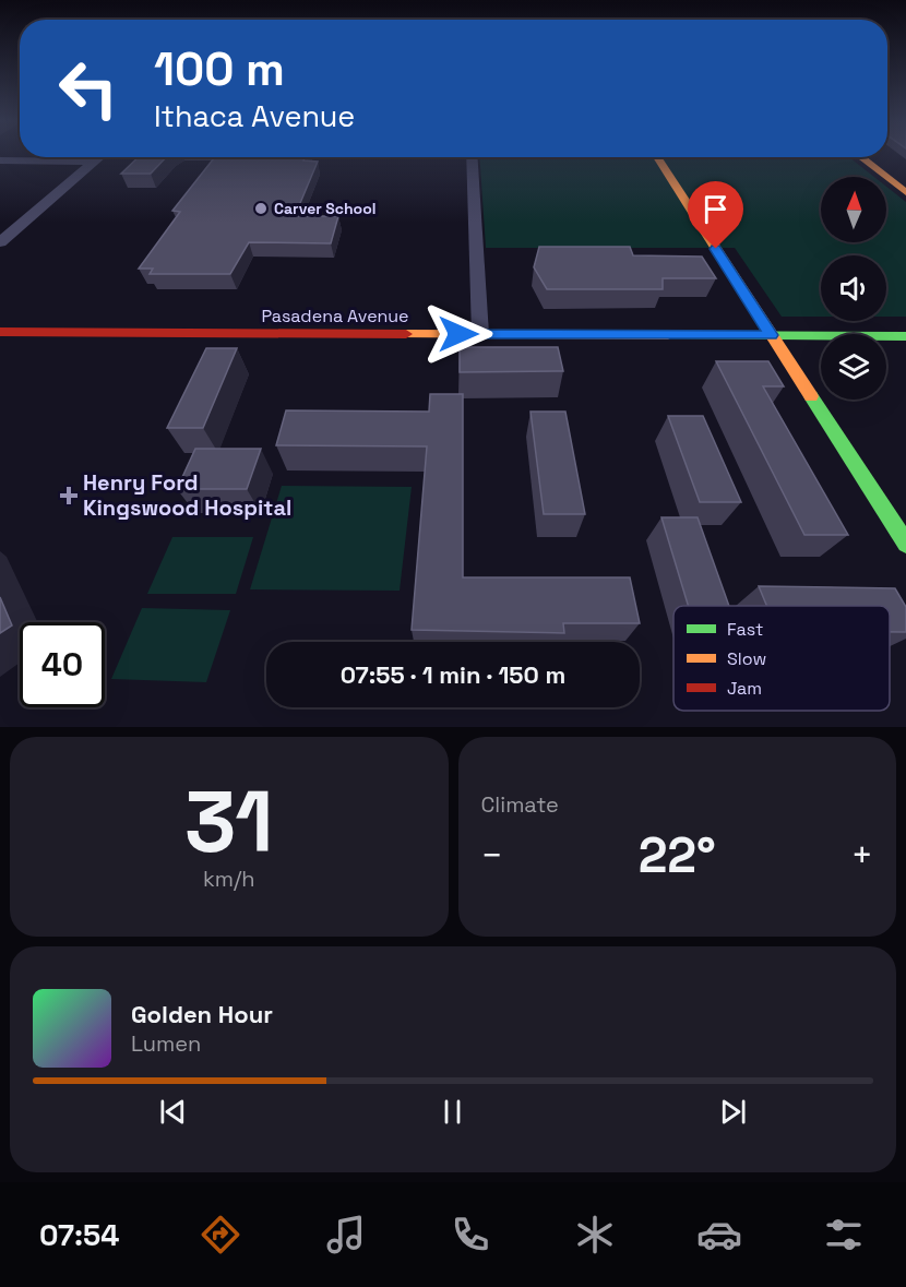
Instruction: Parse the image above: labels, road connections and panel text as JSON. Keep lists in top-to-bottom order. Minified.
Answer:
{"streets":{"street":["Pasadena Avenue"]},"places":{"other":["Carver School"],"health":["Henry Ford Kingswood Hospital"]},"legend":["Fast","Slow","Jam"],"north":"top","page":{"turn":["100 m","Ithaca Avenue"],"limit":"40","trip":"07:55 · 1 min · 150 m","tile":[["31","km/h"],"Climate"],"heat":["−","22°","+"],"song":["Golden Hour","Lumen"],"tabs":"07:54"}}
